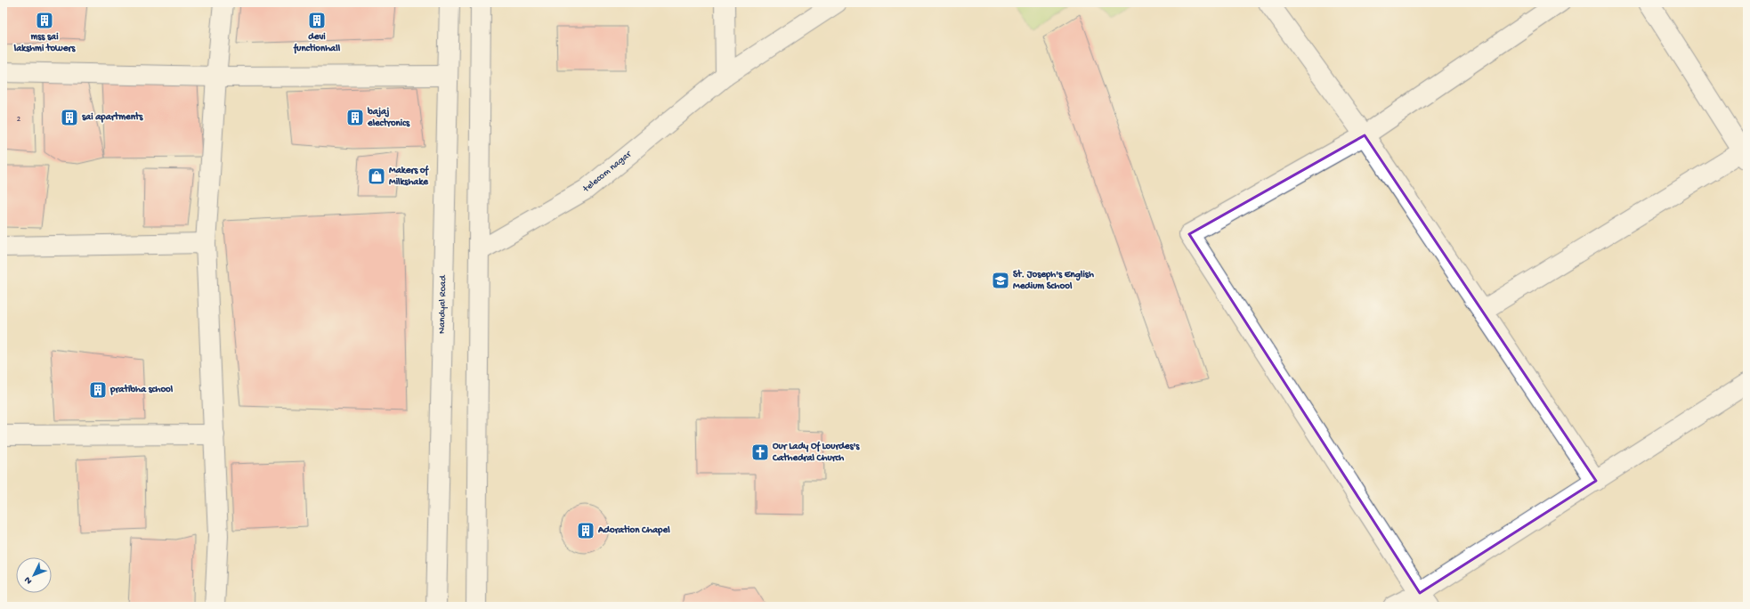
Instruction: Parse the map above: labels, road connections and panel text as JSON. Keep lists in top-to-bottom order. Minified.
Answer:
{"streets":{"street":["telecom nagar","Nandyal Road"]},"places":{"building":["mss sai lakshmi towers","devi functionhall","sai apartments","bajaj electronics","pratibha school","Adoration Chapel"],"shop":["Makers of Milkshake"],"school or university":["St. Joseph's English Medium School"],"church":["Our Lady Of Lourdes's Cathedral Church"]},"house_numbers":["2"],"north":"bottom left"}
